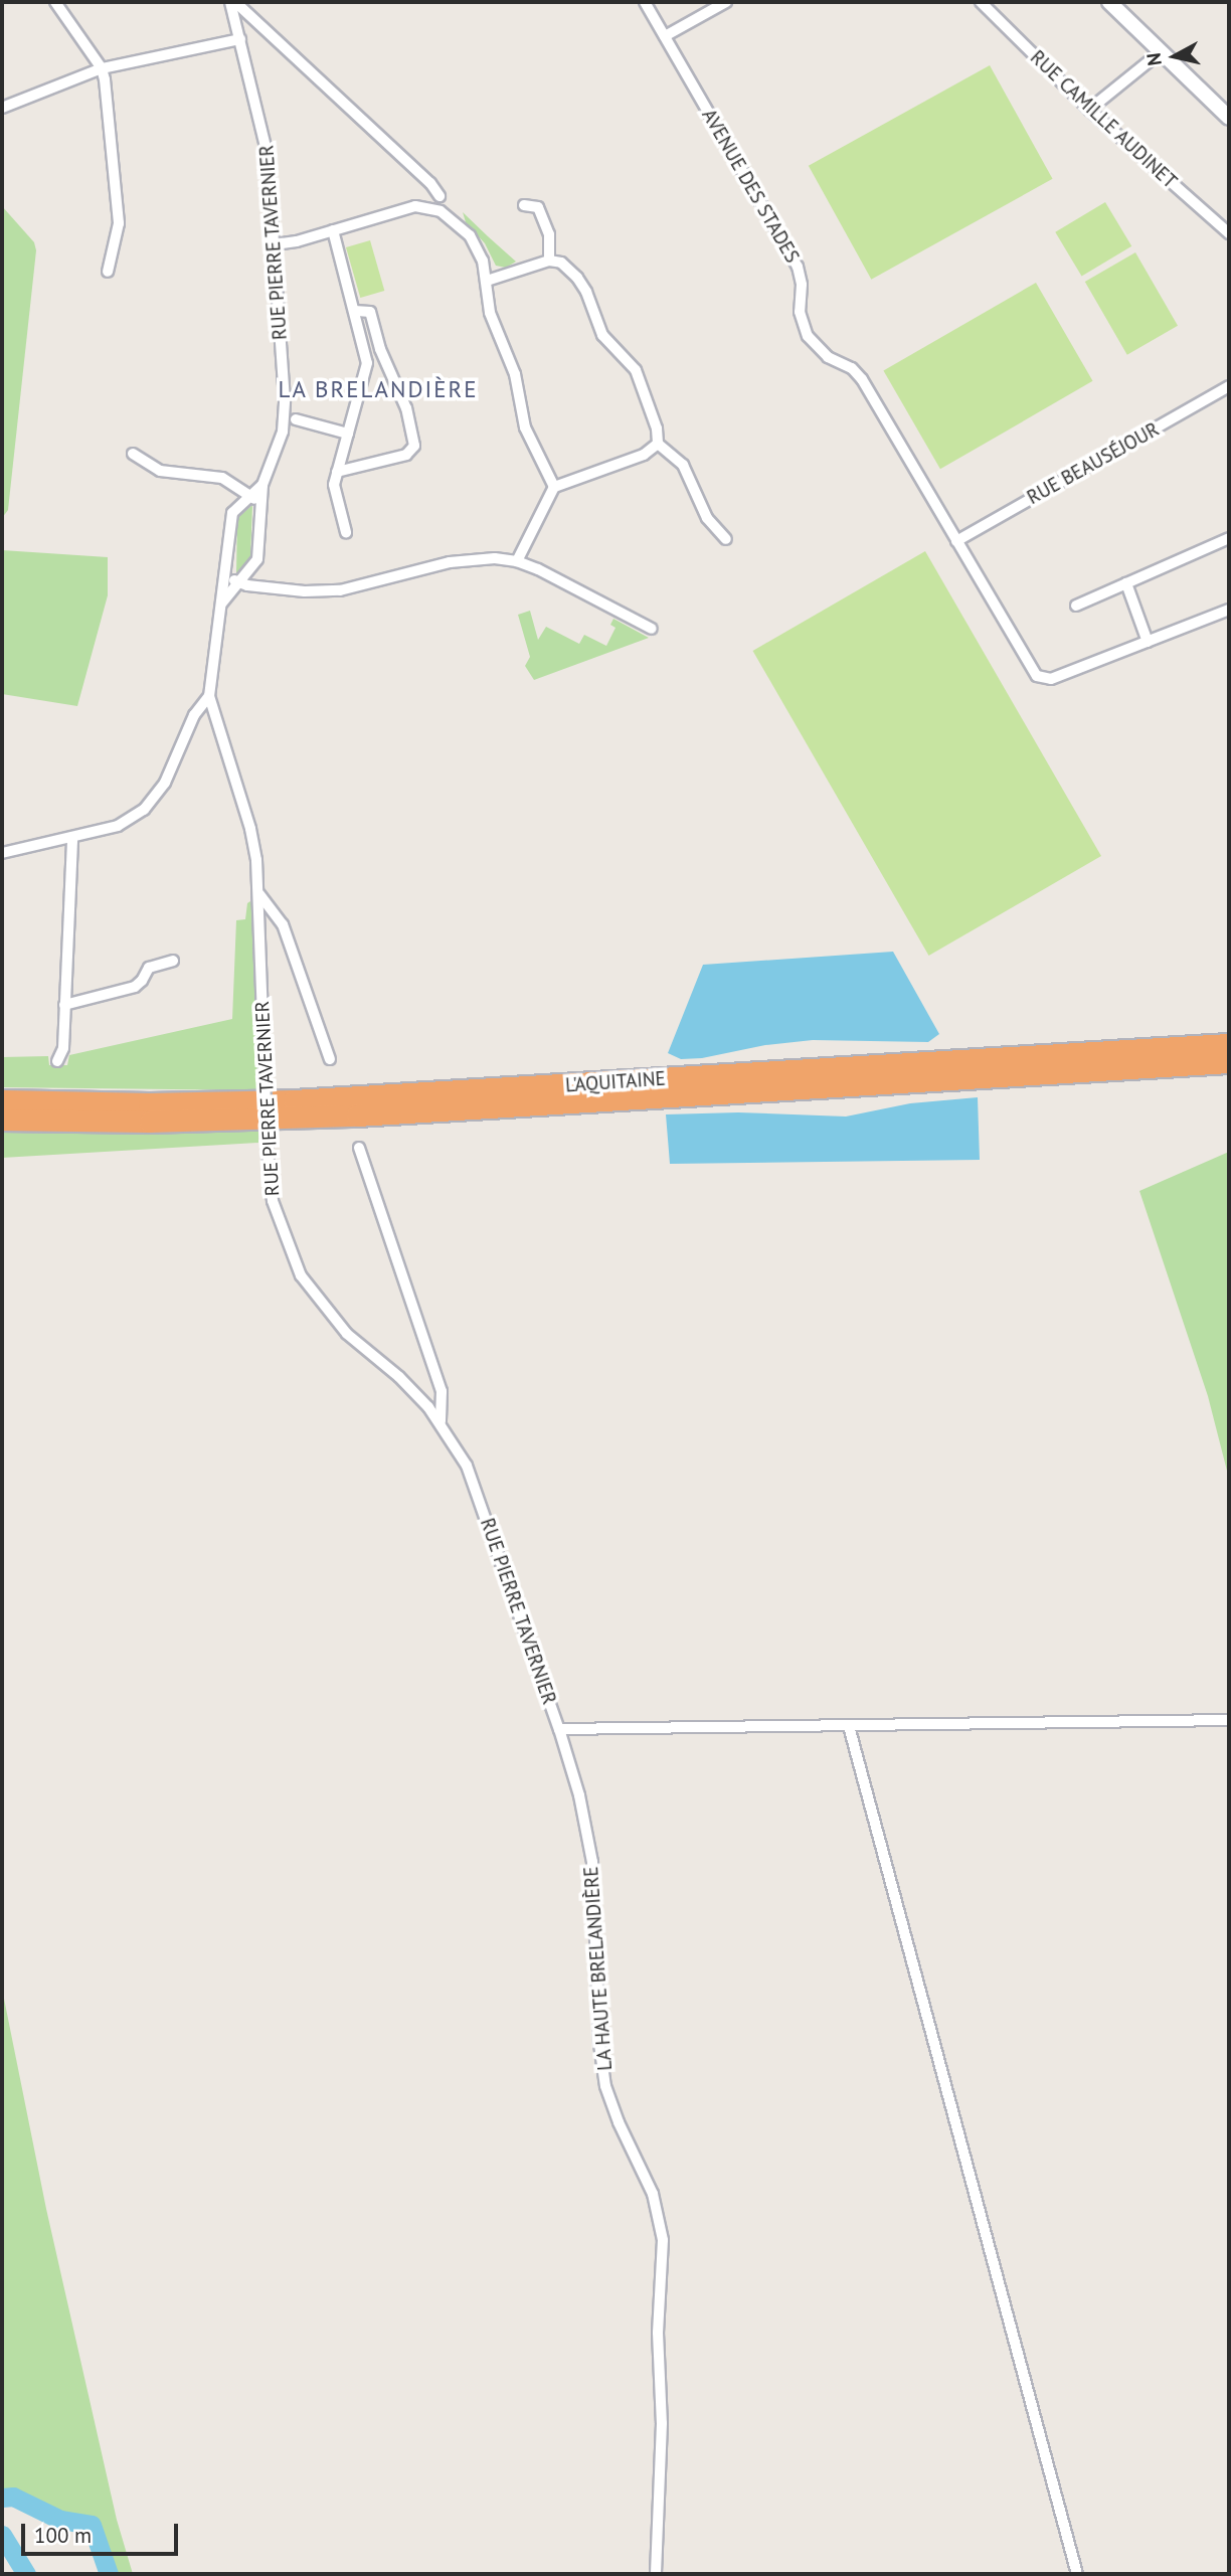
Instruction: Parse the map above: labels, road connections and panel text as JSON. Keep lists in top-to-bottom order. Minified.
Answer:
{"streets":{"highway":["L'AQUITAINE"],"street":["RUE CAMILLE AUDINET","AVENUE DES STADES","RUE PIERRE TAVERNIER","RUE BEAUSÉJOUR","LA HAUTE BRELANDIÈRE"]},"crossings":[["AVENUE DES STADES","RUE BEAUSÉJOUR"],["RUE PIERRE TAVERNIER","LA HAUTE BRELANDIÈRE"]],"districts":["LA BRELANDIÈRE"],"scale_bar":"100 m","north":"left"}
